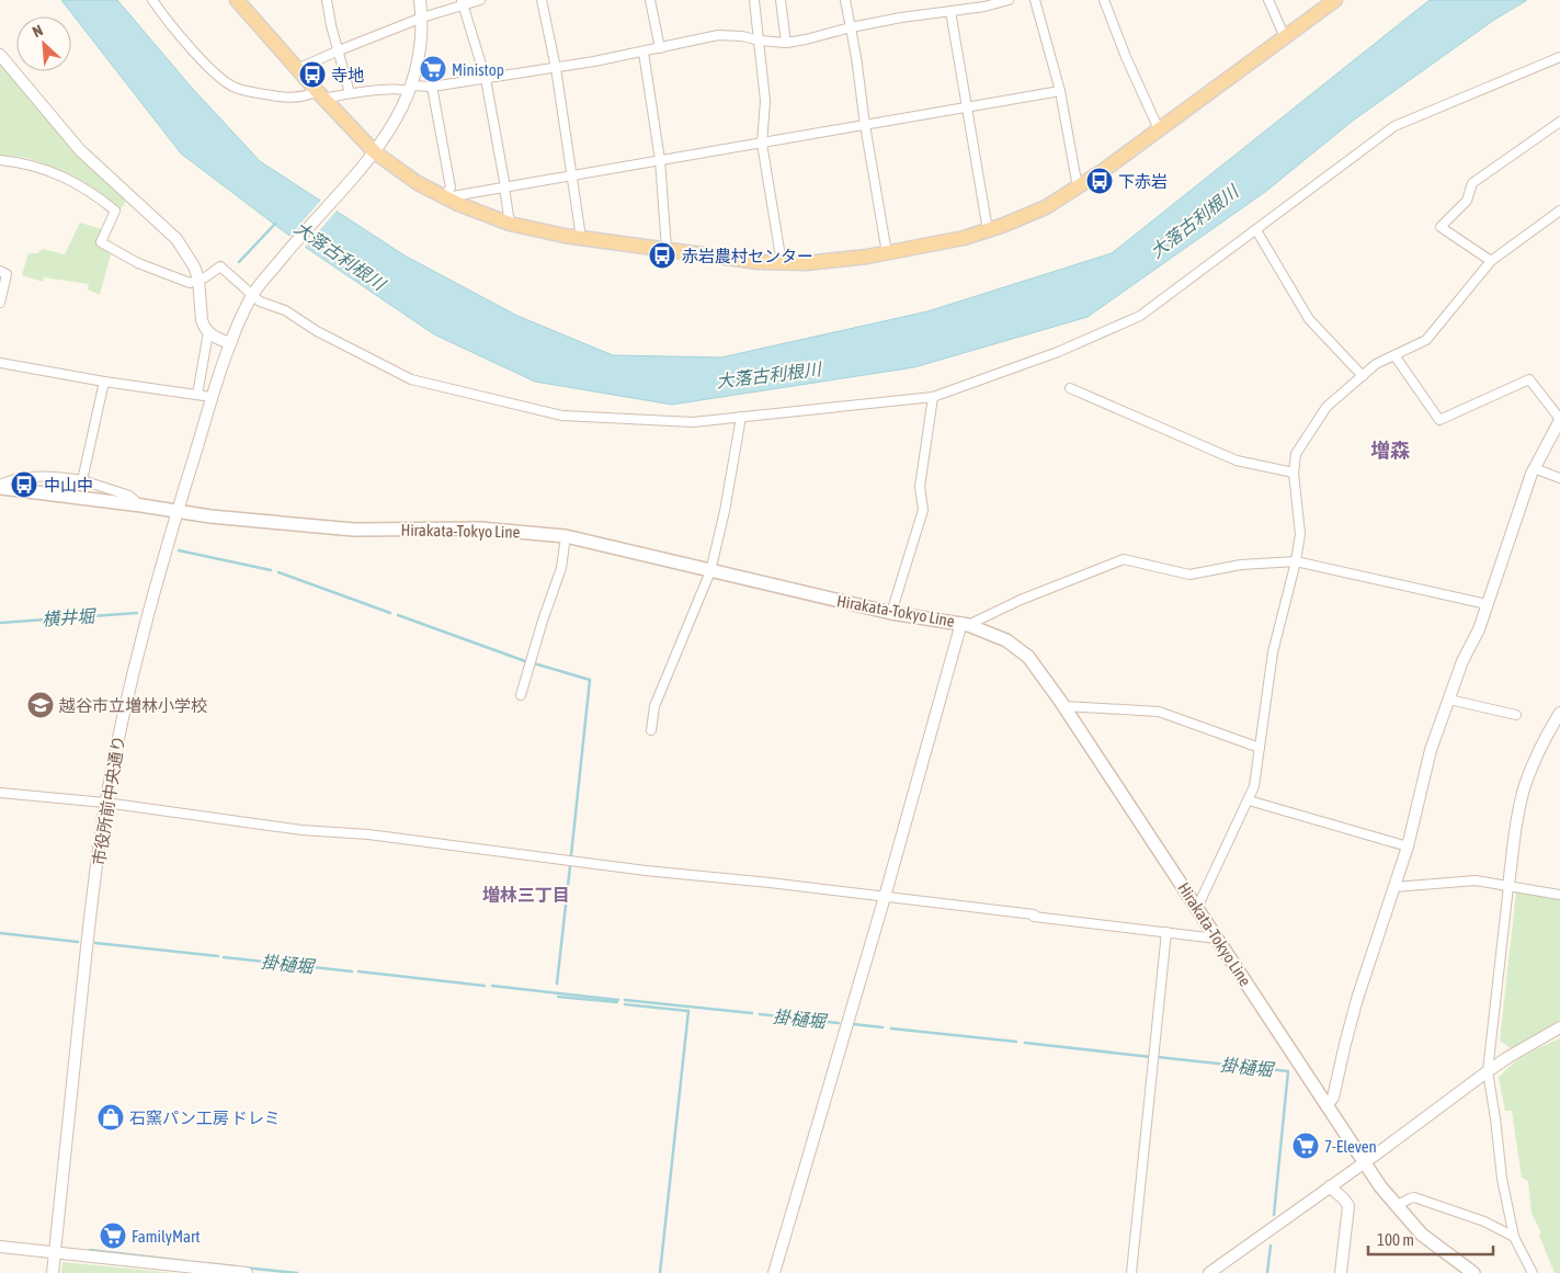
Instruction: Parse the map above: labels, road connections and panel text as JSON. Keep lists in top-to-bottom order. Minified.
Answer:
{"streets":{"main road":["Hirakata-Tokyo Line"],"street":["市役所前中央通り"]},"crossings":[["Hirakata-Tokyo Line","市役所前中央通り"]],"districts":["増森","増林三丁目"],"water":["大落古利根川","横井堀","掛樋堀"],"places":{"supermarket":["Ministop","7-Eleven","FamilyMart"],"bus stop":["寺地","下赤岩","赤岩農村センター","中山中"],"school or university":["越谷市立増林小学校"],"shop":["石窯パン工房 ドレミ"]},"scale_bar":"100 m","north":"top left"}
